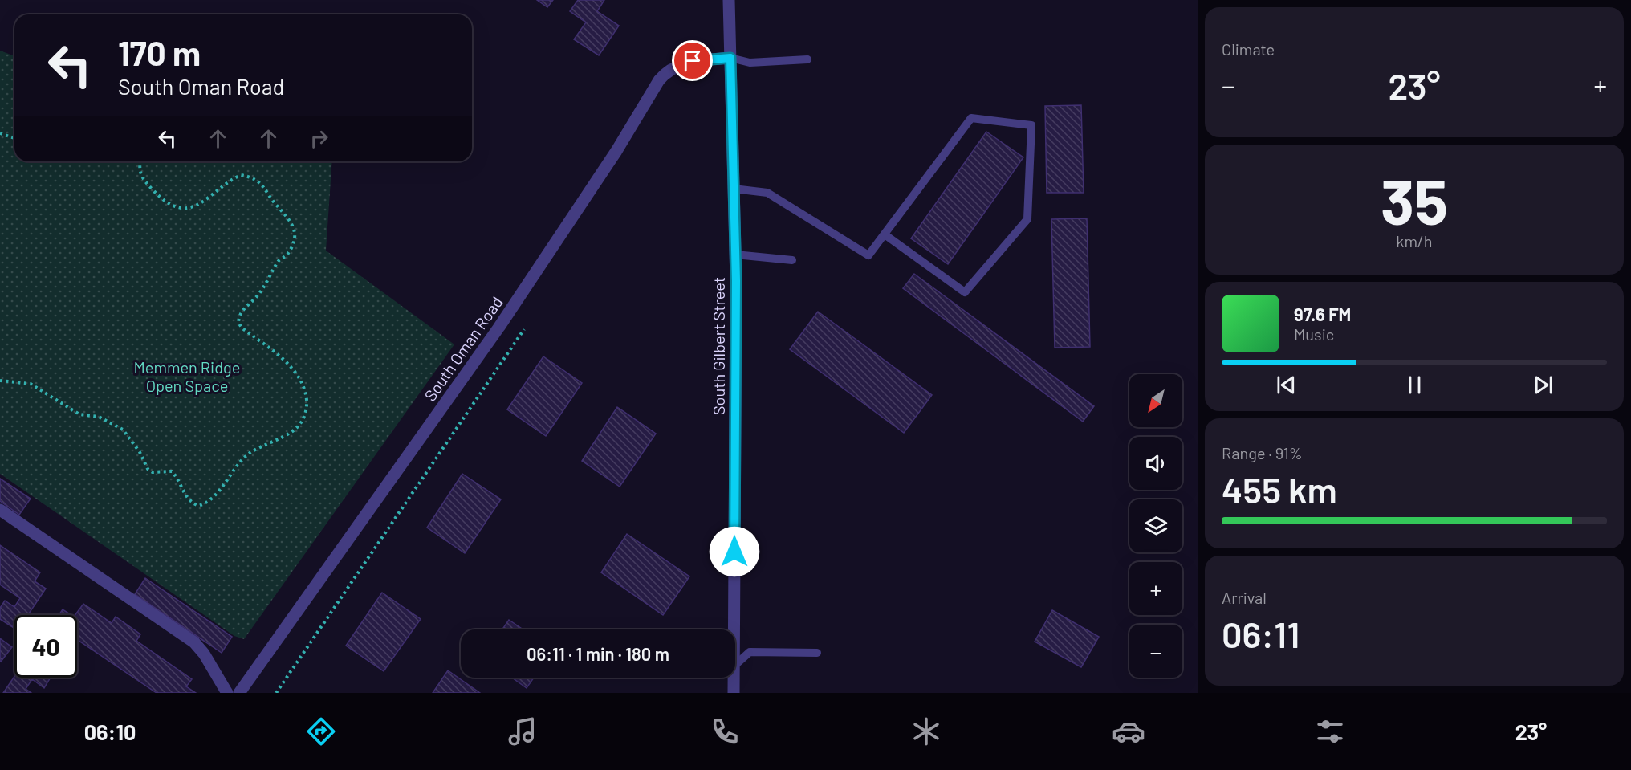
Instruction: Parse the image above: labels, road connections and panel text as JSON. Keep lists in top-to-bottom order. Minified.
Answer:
{"streets":{"street":["South Gilbert Street","South Oman Road"]},"crossings":[["South Gilbert Street","South Oman Road"]],"parks":["Memmen Ridge Open Space"],"north":"bottom left","page":{"tile":["Climate",["35","km/h"],["Range · 91%","455 km"],["Arrival","06:11"]],"turn":["170 m","South Oman Road"],"heat":["−","23°","+"],"song":["97.6 FM","Music"],"map_buttons":["+","−"],"limit":"40","trip":"06:11 · 1 min · 180 m","tabs":["06:10","23°"]}}
